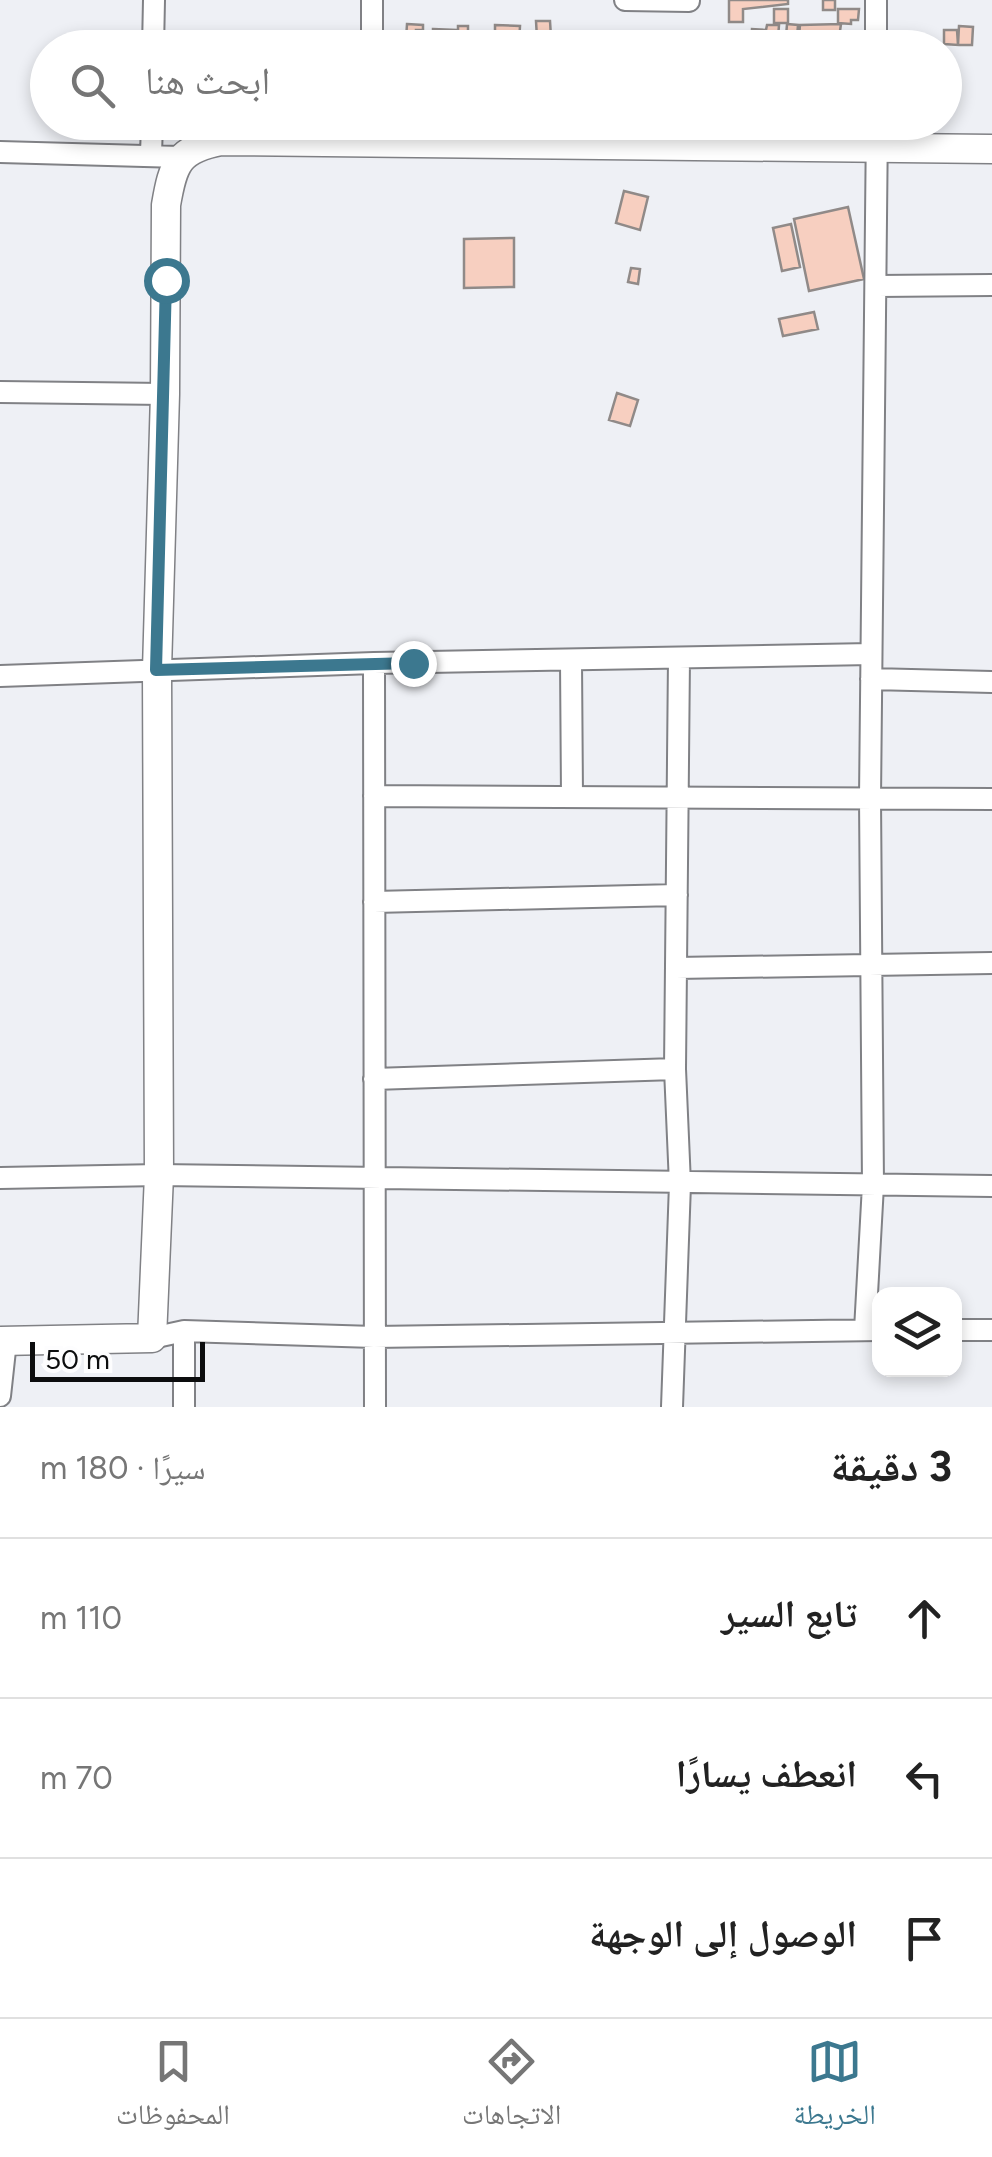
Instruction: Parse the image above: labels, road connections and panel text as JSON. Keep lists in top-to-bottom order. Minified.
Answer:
{"scale_bar":"50 m","page":{"search":"ابحث هنا","scale":"50 m","heading":["3 دقيقة","سيرًا · 180 m"],"list":[["تابع السير","110 m"],["انعطف يسارًا","70 m"],"الوصول إلى الوجهة"],"nav":["الخريطة","الاتجاهات","المحفوظات"]}}
